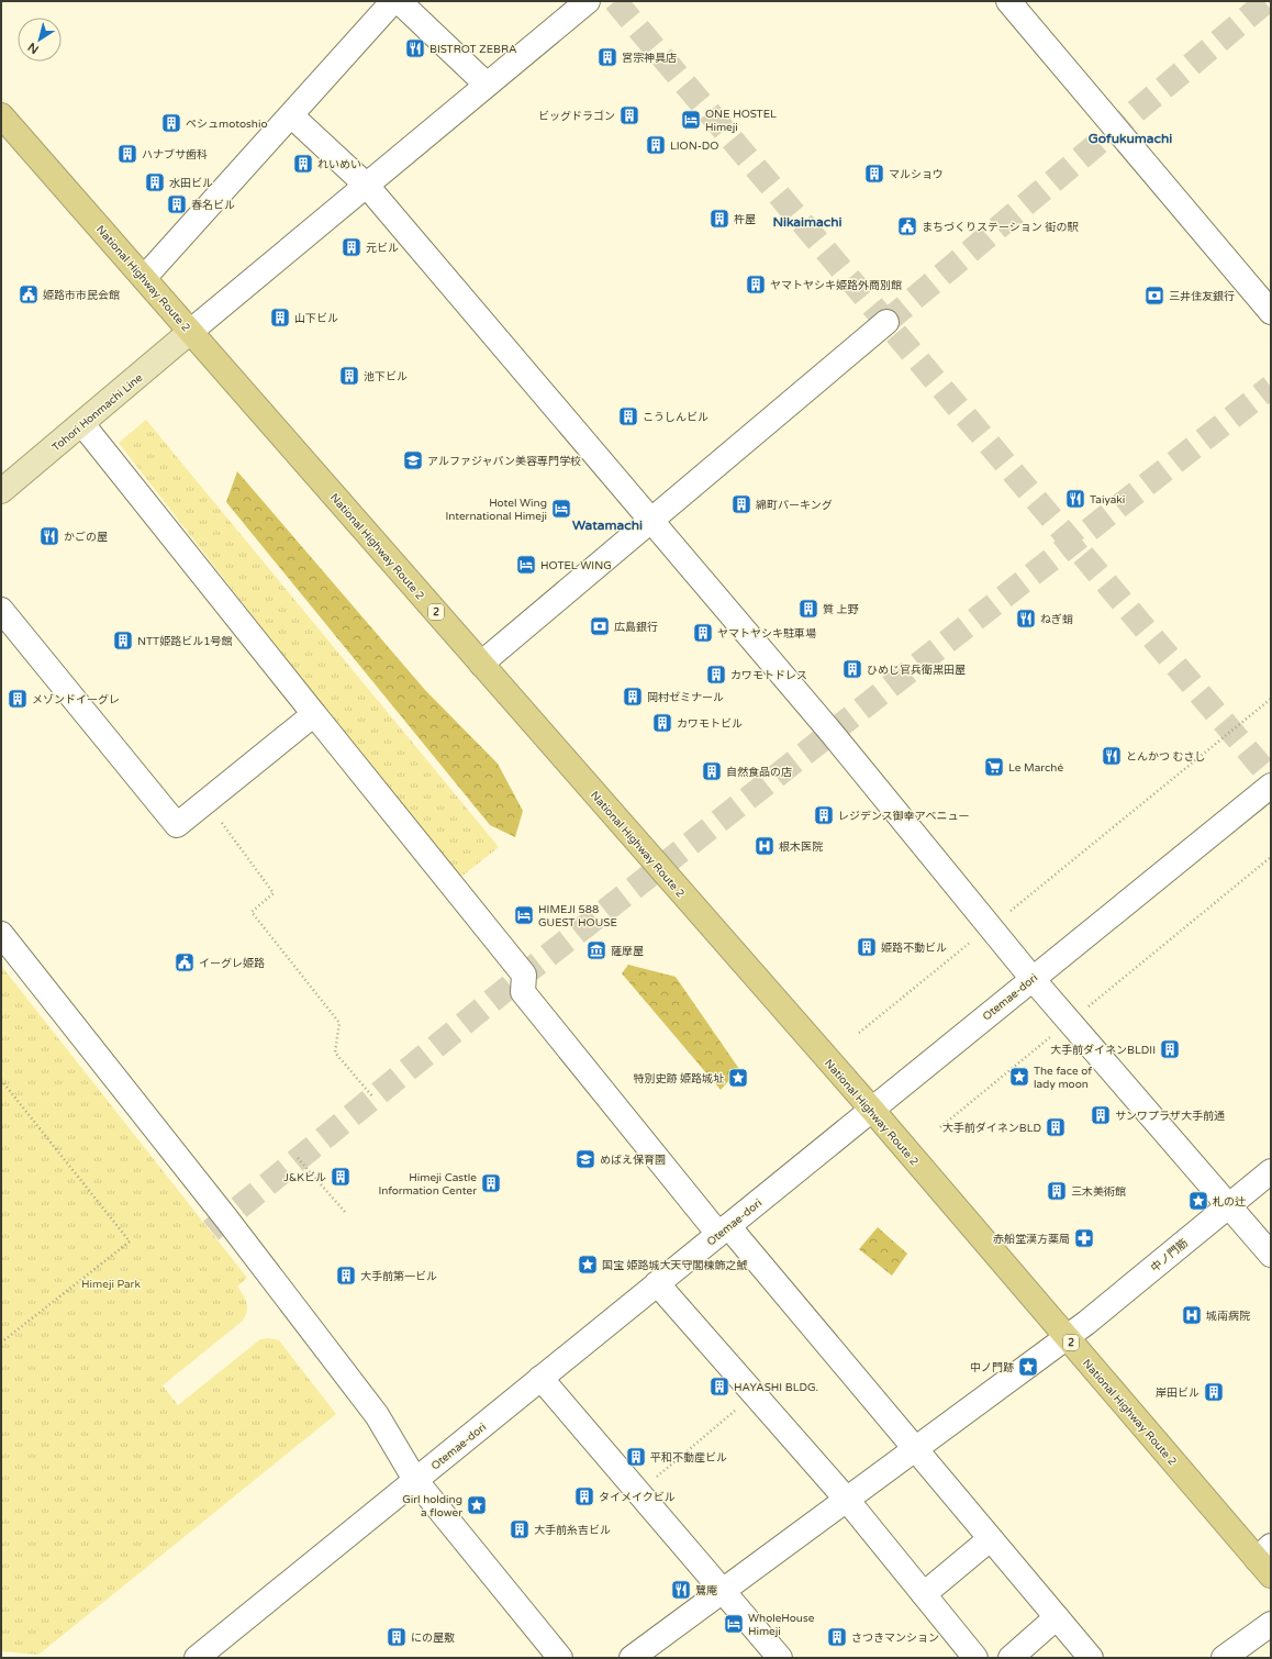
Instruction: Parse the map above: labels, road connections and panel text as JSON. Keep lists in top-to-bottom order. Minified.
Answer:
{"streets":{"highway":["National Highway Route 2","2"],"main road":["Tohori Honmachi Line"],"street":["Otemae-dori","中ノ門筋"]},"crossings":[["National Highway Route 2","Tohori Honmachi Line"],["National Highway Route 2","Otemae-dori"],["National Highway Route 2","中ノ門筋"]],"districts":["Gofukumachi","Nikaimachi","Watamachi"],"parks":["Himeji Park"],"places":{"restaurant":["BISTROT ZEBRA","Taiyaki","かごの屋","ねぎ蛸","とんかつ むさし","鷺庵"],"building":["宮宗神具店","ビッグドラゴン","ペシュmotoshio","LION-DO","ハナブサ歯科","れいめい","マルショウ","水田ビル","春名ビル","杵屋","元ビル","ヤマトヤシキ姫路外商別館","山下ビル","池下ビル","こうしんビル","綿町パーキング","質 上野","ヤマトヤシキ駐車場","NTT姫路ビル1号館","ひめじ官兵衛黒田屋","カワモトドレス","岡村ゼミナール","メゾンドイーグレ","カワモトビル","自然食品の店","レジデンス御幸アベニュー","姫路不動ビル","大手前ダイネンBLDII","サンワプラザ大手前通","大手前ダイネンBLD","J&Kビル","Himeji Castle Information Center","三木美術館","大手前第一ビル","HAYASHI BLDG.","岸田ビル","平和不動産ビル","タイメイクビル","大手前糸吉ビル","にの屋敷","さつきマンション"],"hotel":["ONE HOSTEL Himeji","Hotel Wing International Himeji","HOTEL WING","HIMEJI 588 GUEST HOUSE","WholeHouse Himeji"],"public building":["まちづくりステーション 街の駅","姫路市市民会館","イーグレ姫路"],"bank":["三井住友銀行","広島銀行"],"school or university":["アルファジャパン美容専門学校","めばえ保育園"],"supermarket":["Le Marché"],"hospital":["根木医院","城南病院"],"museum":["薩摩屋"],"place":["The face of lady moon","特別史跡 姫路城址","札の辻","国宝 姫路城大天守閣棟飾之鯱","中ノ門跡","Girl holding a flower"],"pharmacy":["赤船堂漢方薬局"]},"north":"bottom left"}
